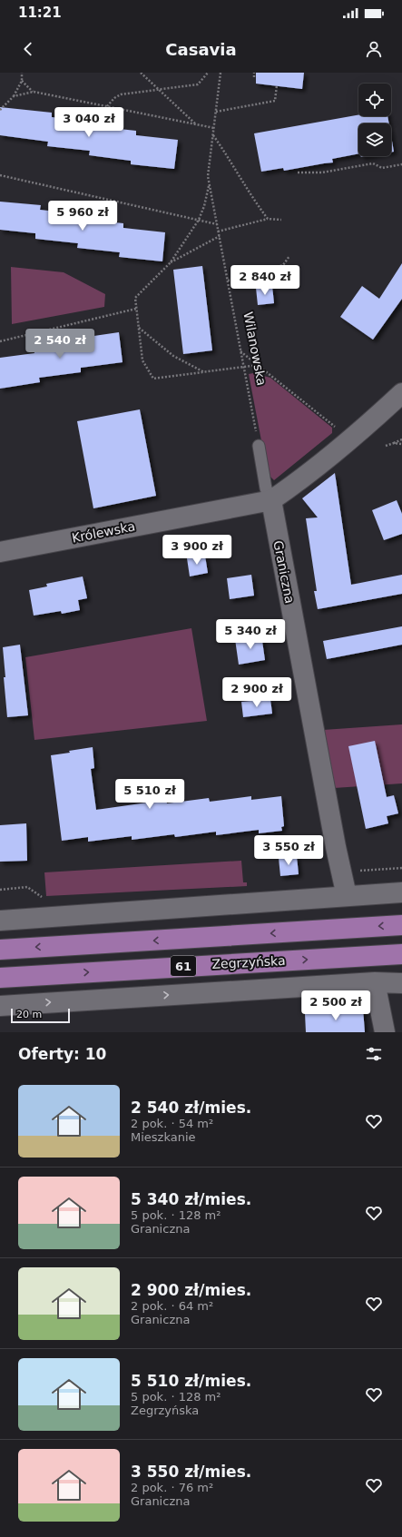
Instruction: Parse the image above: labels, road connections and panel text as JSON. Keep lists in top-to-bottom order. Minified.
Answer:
{"streets":{"main road":["Zegrzyńska","61"],"street":["Królewska","Graniczna"],"path":["Wilanowska"]},"crossings":[["Królewska","Graniczna"]],"scale_bar":"20 m","page":{"status":"11:21","header":"Casavia","price":["3 040 zł","5 960 zł","2 840 zł","2 540 zł","3 900 zł","5 340 zł","2 900 zł","5 510 zł","3 550 zł","2 500 zł"],"scale":"20 m","heading":"Oferty: 10","list":[{"name":"2 540 zł/mies.","note":"2 pok. · 54 m² · Mieszkanie"},{"name":"5 340 zł/mies.","note":"5 pok. · 128 m² · Graniczna"},{"name":"2 900 zł/mies.","note":"2 pok. · 64 m² · Graniczna"},{"name":"5 510 zł/mies.","note":"5 pok. · 128 m² · Zegrzyńska"},{"name":"3 550 zł/mies.","note":"2 pok. · 76 m² · Graniczna"}]}}
